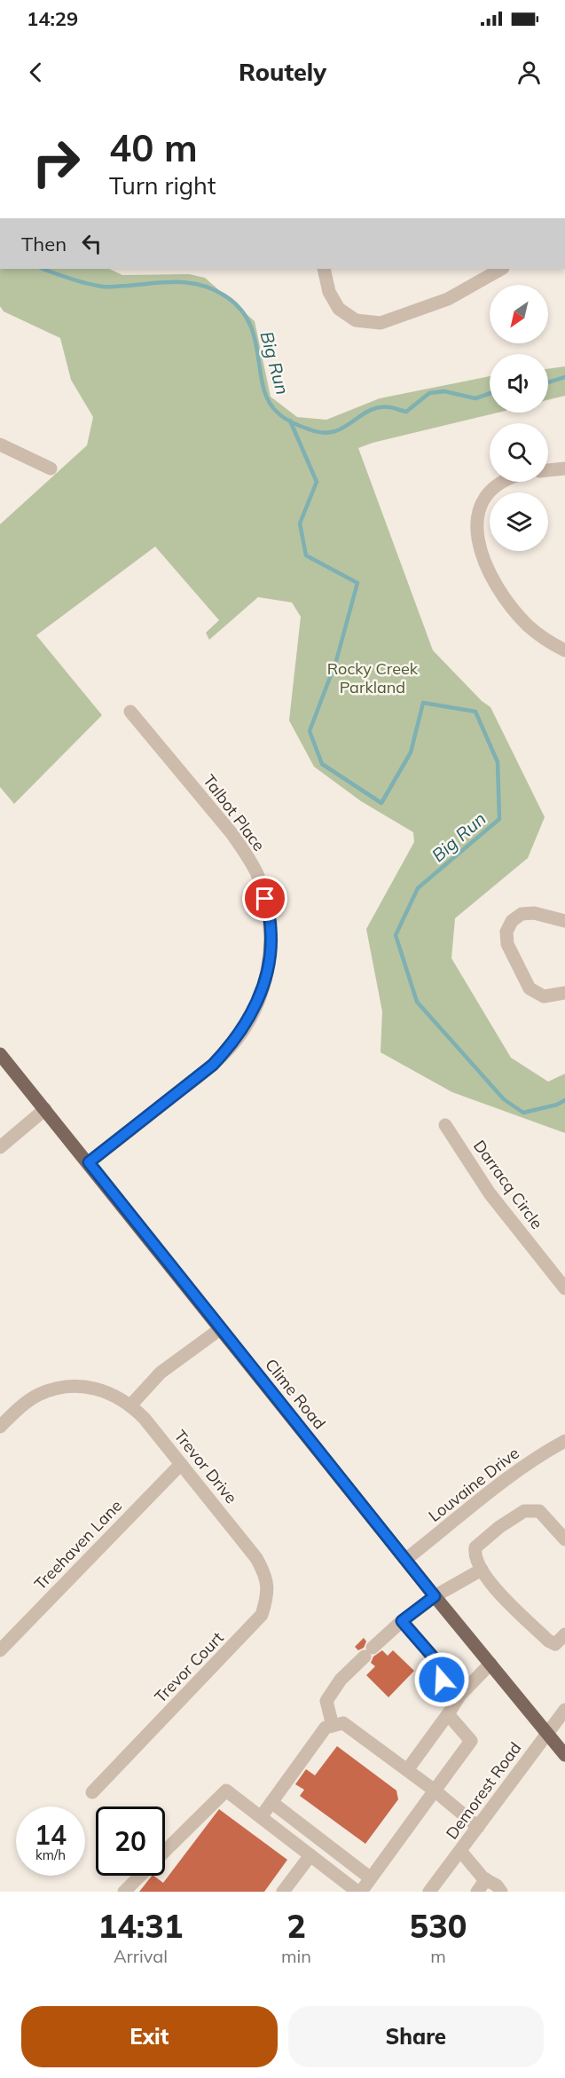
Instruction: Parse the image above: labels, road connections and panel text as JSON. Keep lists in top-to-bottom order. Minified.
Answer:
{"streets":{"main road":["Clime Road"],"street":["Talbot Place","Darracq Circle","Trevor Drive","Louvaine Drive","Treehaven Lane","Trevor Court","Demorest Road"]},"crossings":[["Talbot Place","Clime Road"],["Clime Road","Louvaine Drive"],["Clime Road","Demorest Road"],["Trevor Drive","Treehaven Lane"],["Trevor Drive","Trevor Court"]],"water":["Big Run"],"parks":["Rocky Creek Parkland"],"north":"bottom left","page":{"status":"14:29","header":"Routely","turn":["40 m","Turn right"],"then":"Then","speed":"14 km/h","limit":"20","eta":["14:31","Arrival","2","min","530","m"],"buttons":["Exit","Share"]}}
